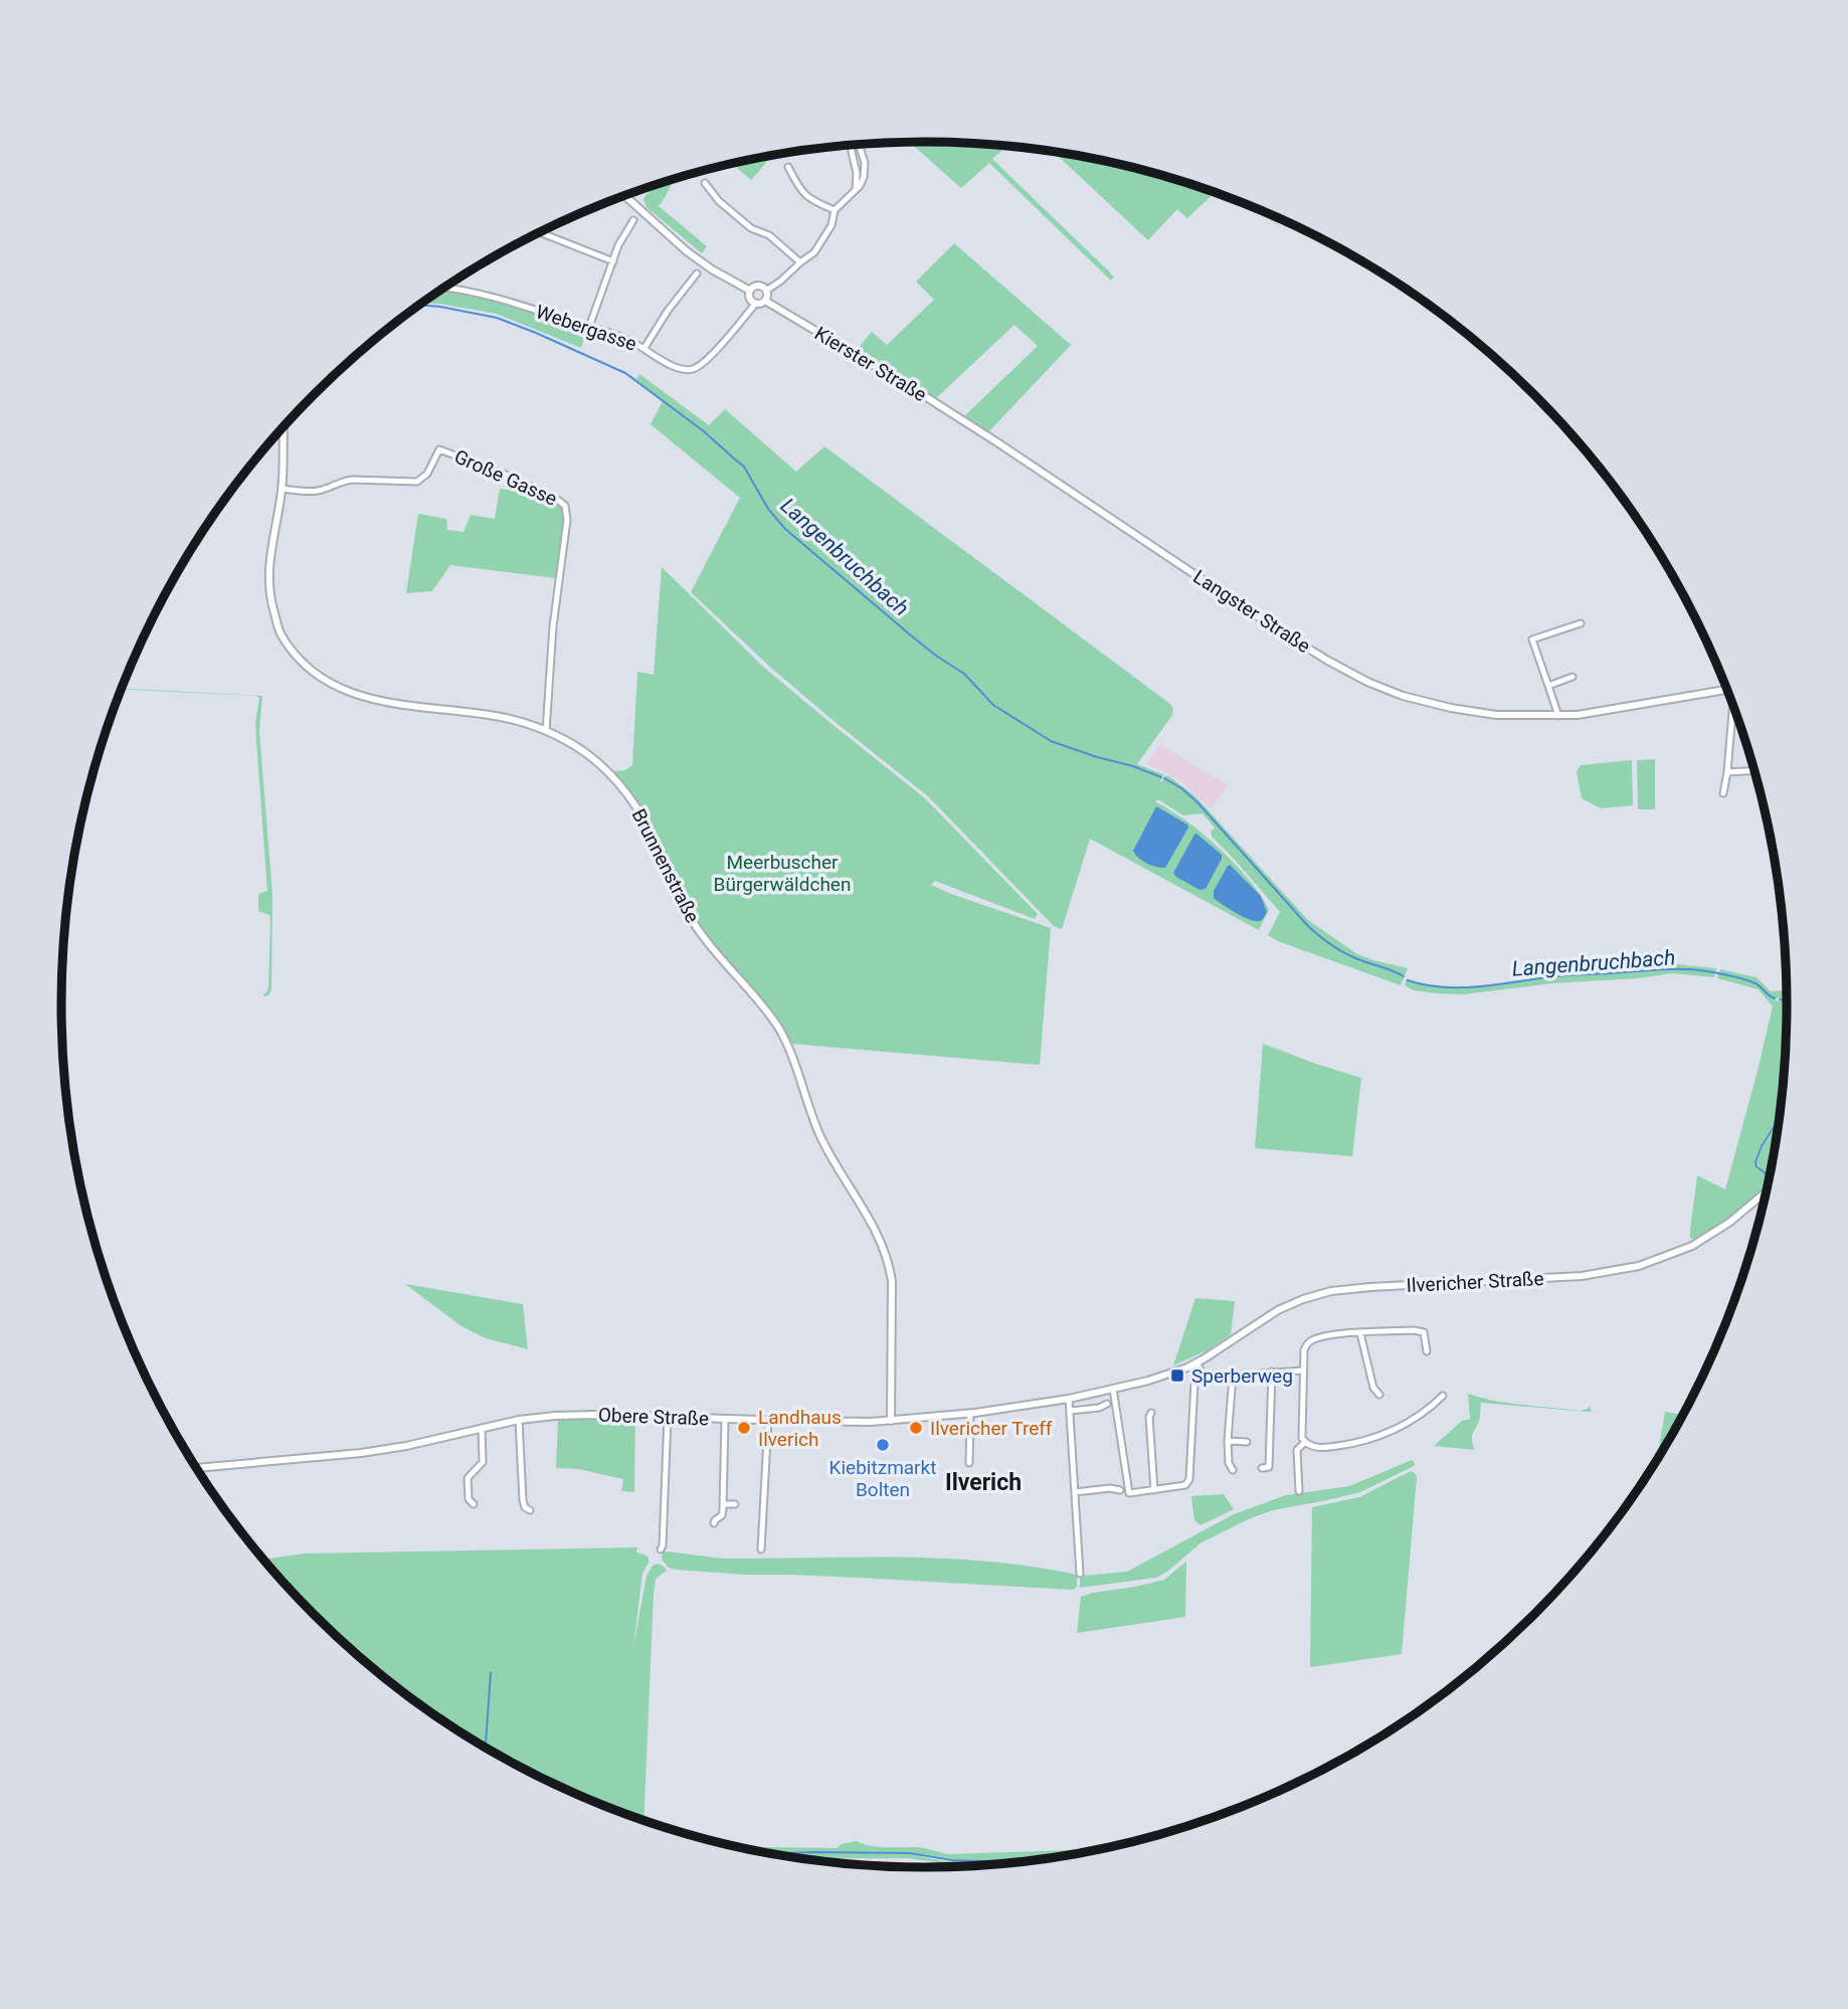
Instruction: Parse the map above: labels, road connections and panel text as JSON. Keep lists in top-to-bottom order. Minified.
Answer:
{"streets":{"street":["Webergasse","Kierster Straße","Große Gasse","Langster Straße","Brunnenstraße","Ilvericher Straße","Obere Straße"]},"crossings":[["Webergasse","Kierster Straße"],["Kierster Straße","Langster Straße"],["Große Gasse","Brunnenstraße"],["Brunnenstraße","Obere Straße"],["Ilvericher Straße","Obere Straße"]],"districts":["Ilverich"],"water":["Langenbruchbach"],"parks":["Meerbuscher Bürgerwäldchen"],"places":{"transit":["Sperberweg"],"other":["Landhaus Ilverich","Ilvericher Treff","Kiebitzmarkt Bolten"]}}
